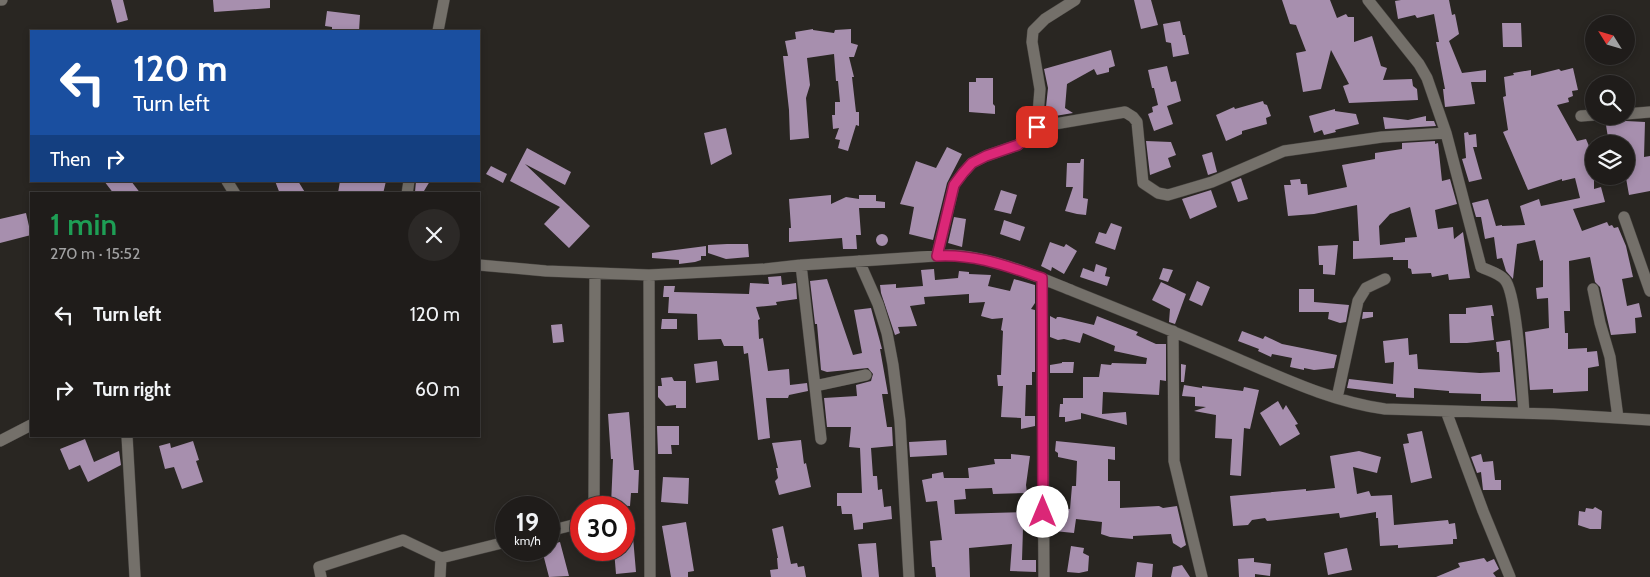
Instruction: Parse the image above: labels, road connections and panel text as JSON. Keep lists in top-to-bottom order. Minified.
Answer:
{"north":"top left","page":{"turn":["120 m","Turn left"],"then":"Then","heading":["1 min","270 m · 15:52"],"list":[{"name":"Turn left","value":"120 m"},{"name":"Turn right","value":"60 m"}],"speed":"19 km/h","limit":"30"}}
